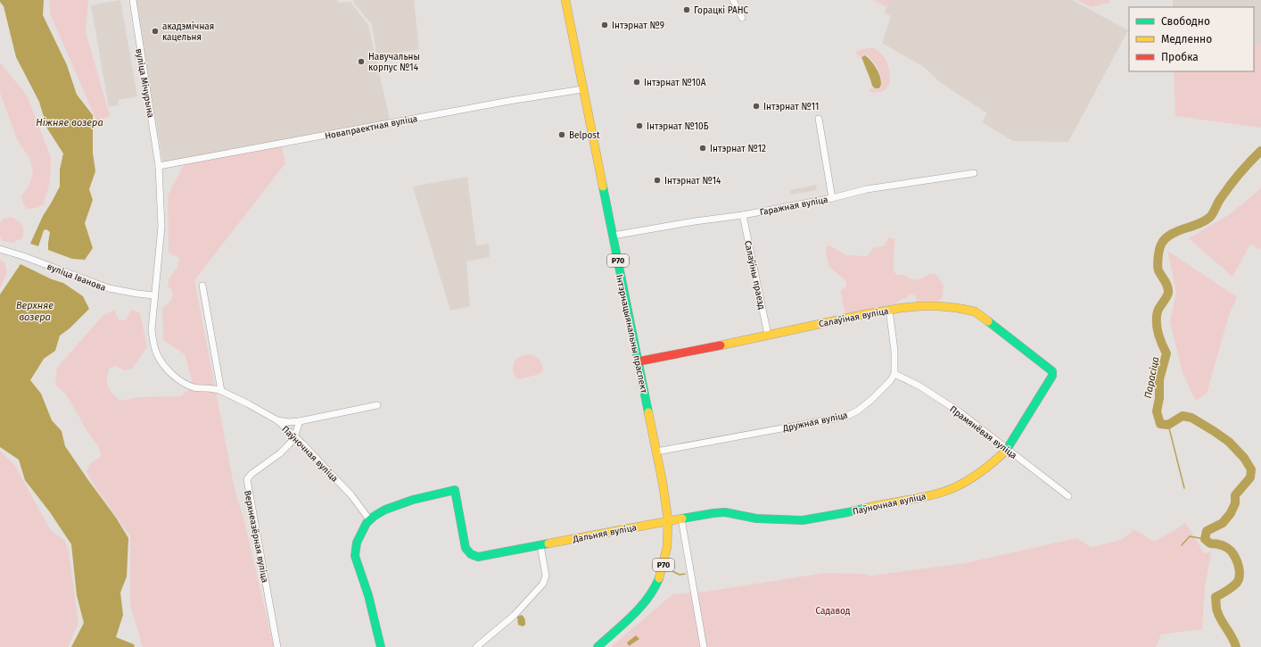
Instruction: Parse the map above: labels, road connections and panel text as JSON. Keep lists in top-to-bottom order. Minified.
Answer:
{"streets":{"street":["вуліца Мічурына","Новапраектная вуліца","Гаражная вуліца","Р70","Салаўіны праезд","вуліца Іванова","Салаўіная вуліца","Інтэрнацыянальны праспект","Дружная вуліца","Прамянёвая вуліца","Паўночная вуліца","Дальняя вуліца","Верхнеазёрная вуліца"]},"crossings":[["вуліца Мічурына","Новапраектная вуліца"],["вуліца Мічурына","вуліца Іванова"],["вуліца Мічурына","Паўночная вуліца"],["Новапраектная вуліца","Інтэрнацыянальны праспект"],["Гаражная вуліца","Салаўіны праезд"],["Гаражная вуліца","Інтэрнацыянальны праспект"],["Р70","Інтэрнацыянальны праспект"],["Р70","Паўночная вуліца"],["Р70","Дальняя вуліца"],["Салаўіны праезд","Салаўіная вуліца"],["вуліца Іванова","Паўночная вуліца"],["Салаўіная вуліца","Інтэрнацыянальны праспект"],["Салаўіная вуліца","Паўночная вуліца"],["Інтэрнацыянальны праспект","Дружная вуліца"],["Інтэрнацыянальны праспект","Паўночная вуліца"],["Інтэрнацыянальны праспект","Дальняя вуліца"],["Дружная вуліца","Прамянёвая вуліца"],["Прамянёвая вуліца","Паўночная вуліца"],["Паўночная вуліца","Дальняя вуліца"],["Паўночная вуліца","Верхнеазёрная вуліца"]],"water":["Ніжняе возера","Верхняе возера","Парасіца"],"parks":["Садавод"],"places":["Горацкі РАНС","Інтэрнат №9","акадэмічная кацельня","Навучальны корпус №14","Інтэрнат №10А","Інтэрнат №11","Інтэрнат №10Б","Belpost","Інтэрнат №12","Інтэрнат №14"],"legend":["Свободно","Медленно","Пробка"]}
